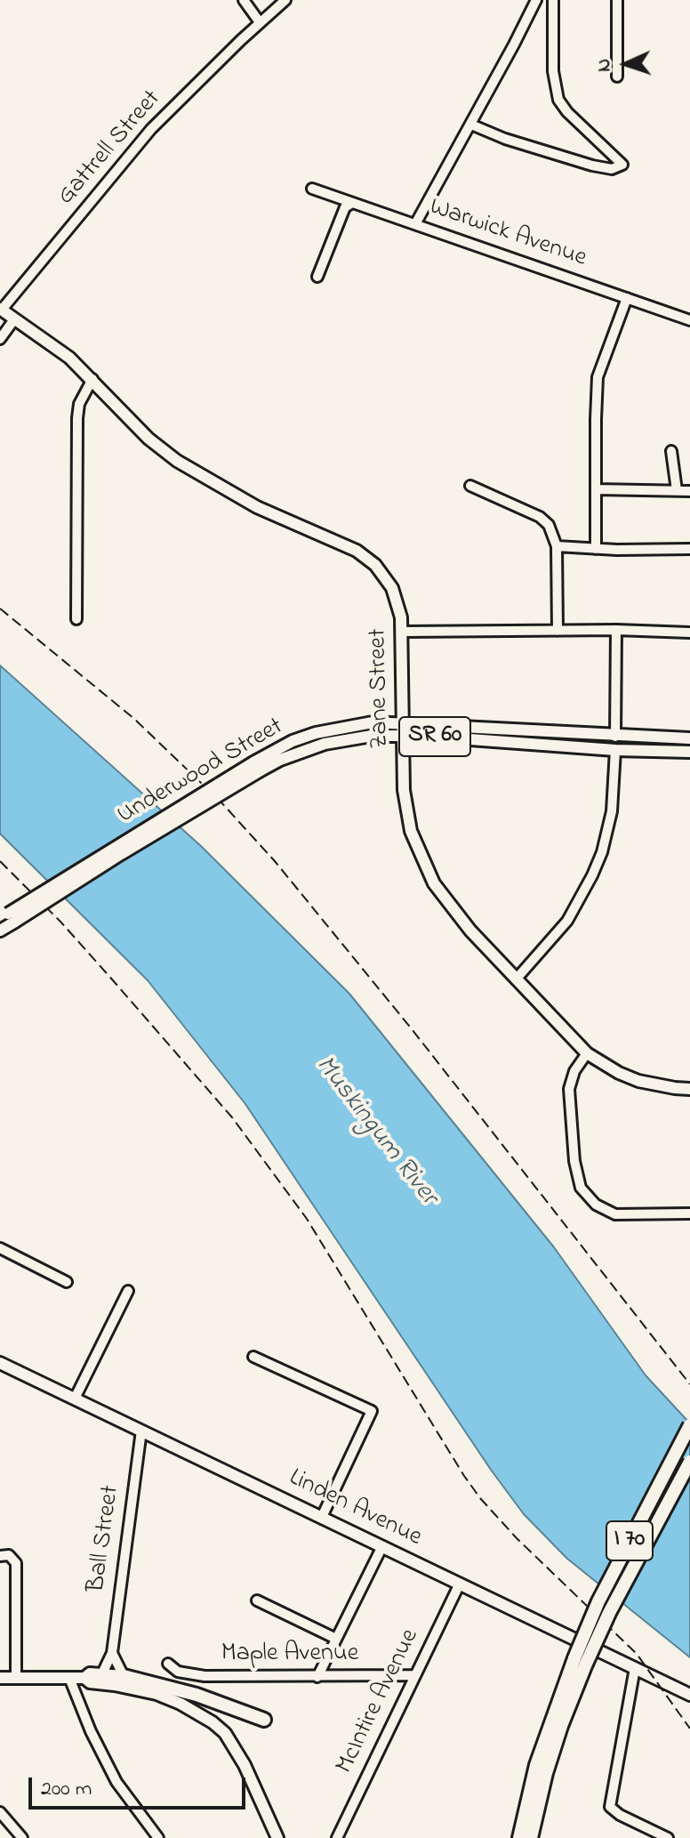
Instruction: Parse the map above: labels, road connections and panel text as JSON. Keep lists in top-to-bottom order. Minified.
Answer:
{"streets":{"highway":["I 70"],"main road":["Zane Street","SR 60","Underwood Street","Linden Avenue"],"street":["Gattrell Street","Warwick Avenue","Ball Street","Maple Avenue","McIntire Avenue"]},"crossings":[["Gattrell Street","Zane Street"],["Zane Street","Underwood Street"],["SR 60","Underwood Street"],["Linden Avenue","Ball Street"],["Linden Avenue","McIntire Avenue"],["Maple Avenue","McIntire Avenue"]],"water":["Muskingum River"],"scale_bar":"200 m","north":"left"}
